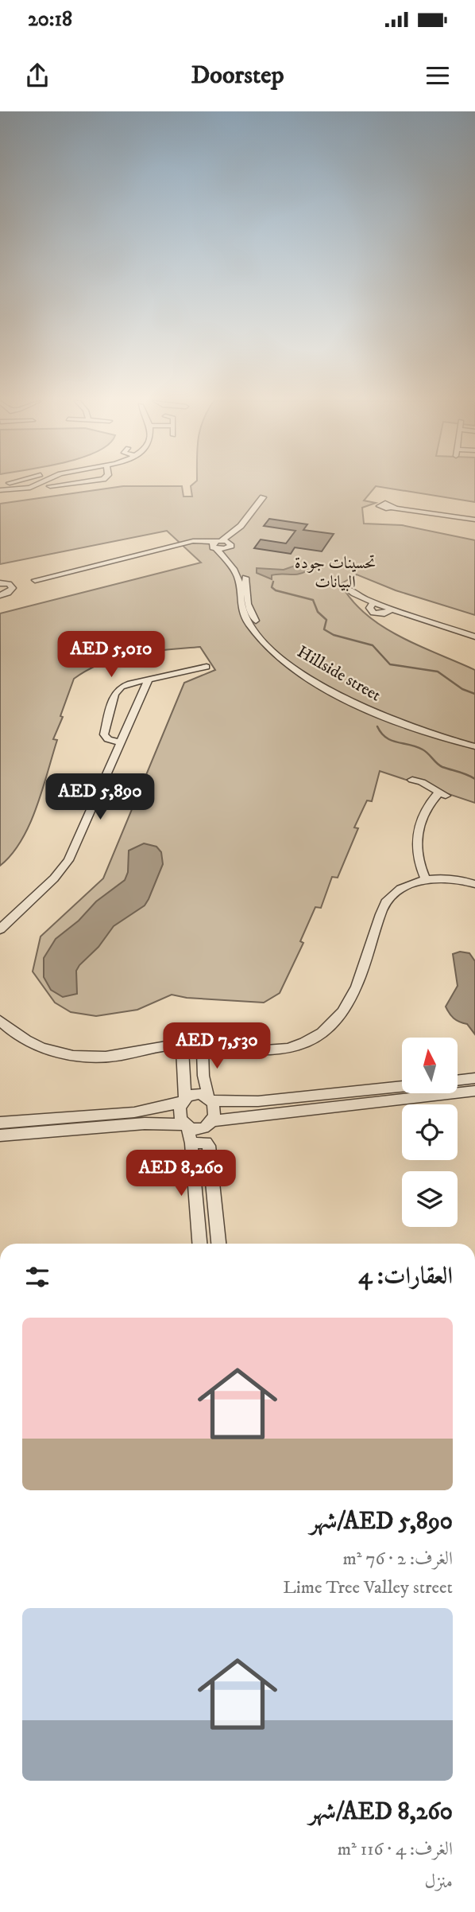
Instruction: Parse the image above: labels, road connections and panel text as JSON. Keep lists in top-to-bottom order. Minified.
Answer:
{"streets":{"street":["Hillside street"]},"districts":["تحسينات جودة البيانات"],"north":"top","page":{"status":"20:18","header":"Doorstep","price":["AED 5,010","AED 5,890","AED 7,530","AED 8,260"],"heading":"العقارات: 4","list":[{"name":"AED 5,890/شهر","note":"الغرف: 2 · 76 m² · Lime Tree Valley street"},{"name":"AED 8,260/شهر","note":"الغرف: 4 · 116 m² · منزل"}]}}
